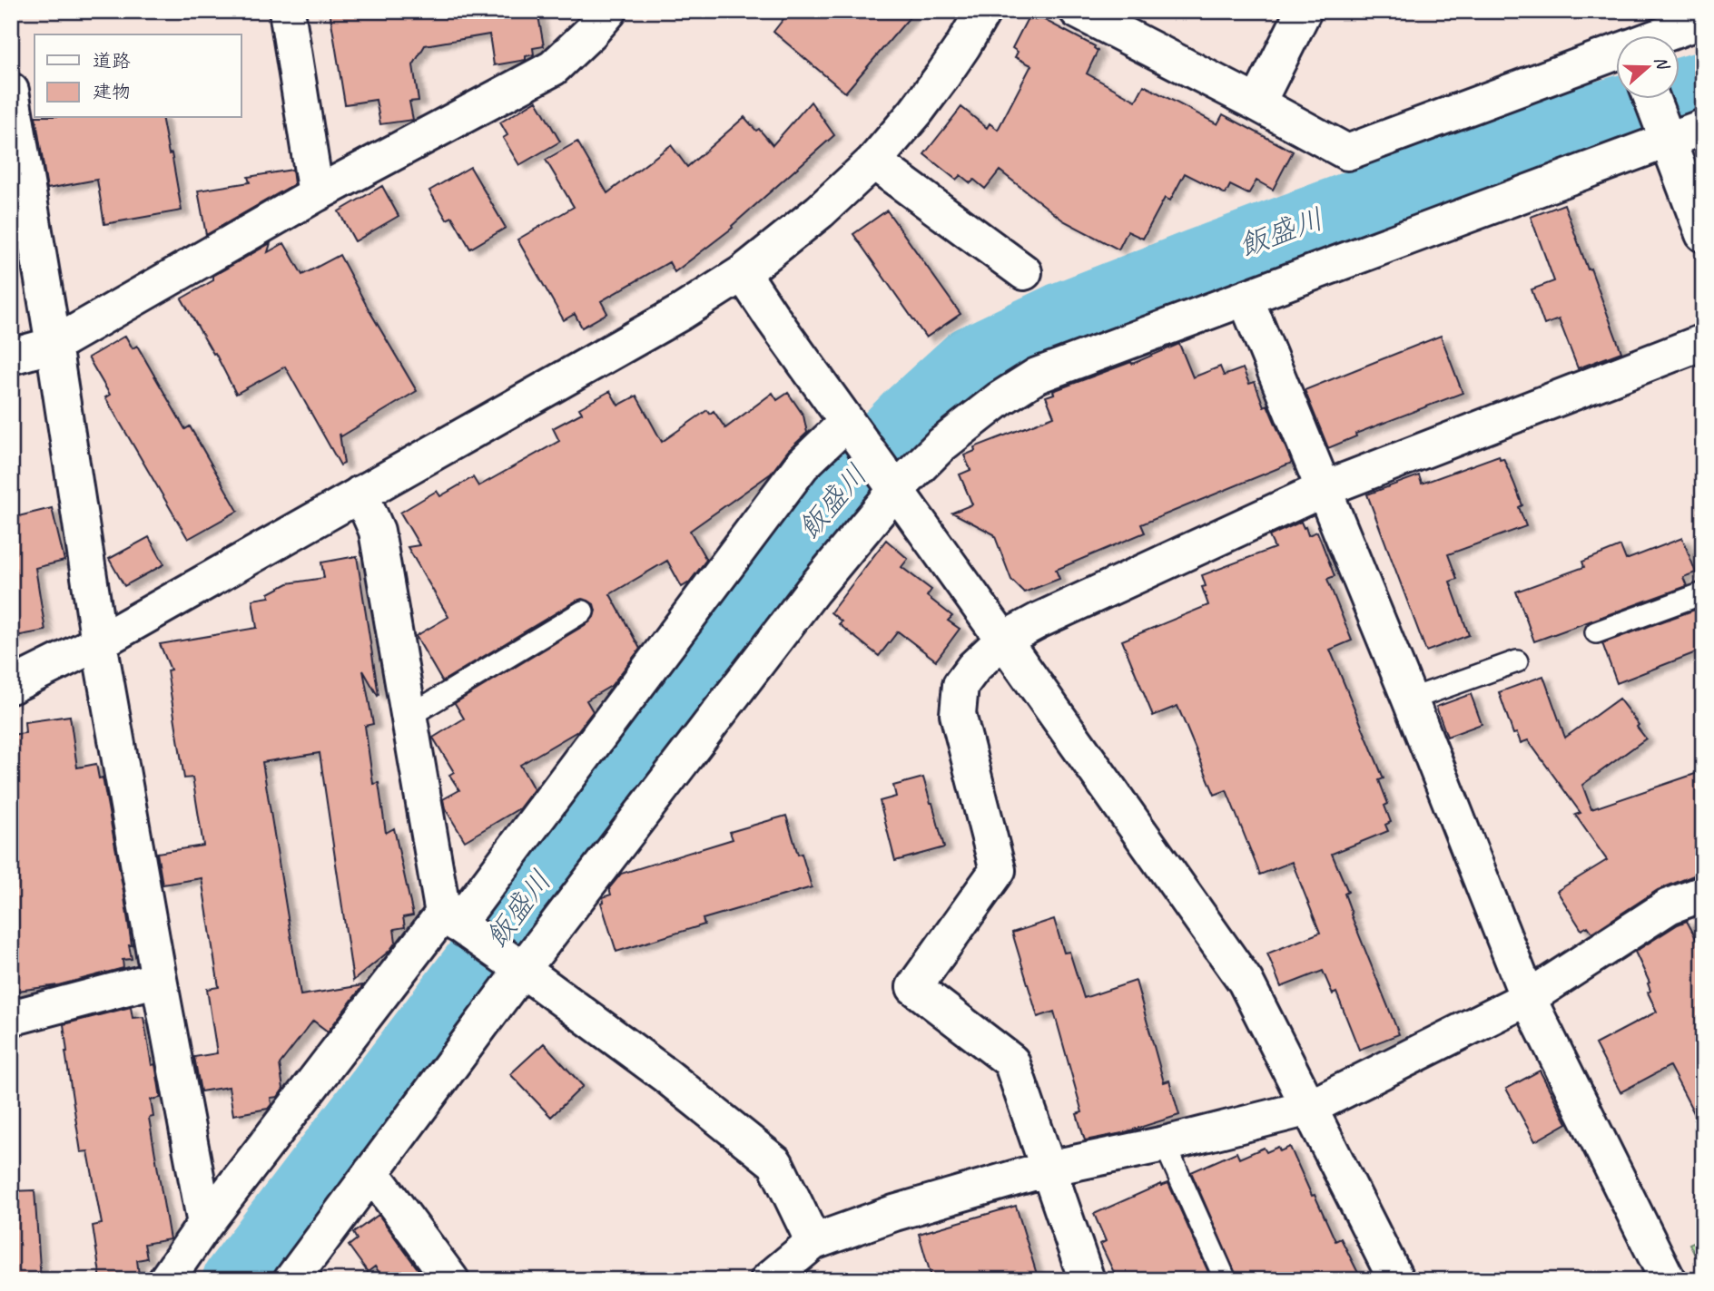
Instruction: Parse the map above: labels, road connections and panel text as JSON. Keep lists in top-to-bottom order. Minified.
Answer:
{"water":["飯盛川"],"legend":["道路","建物"],"north":"right"}
